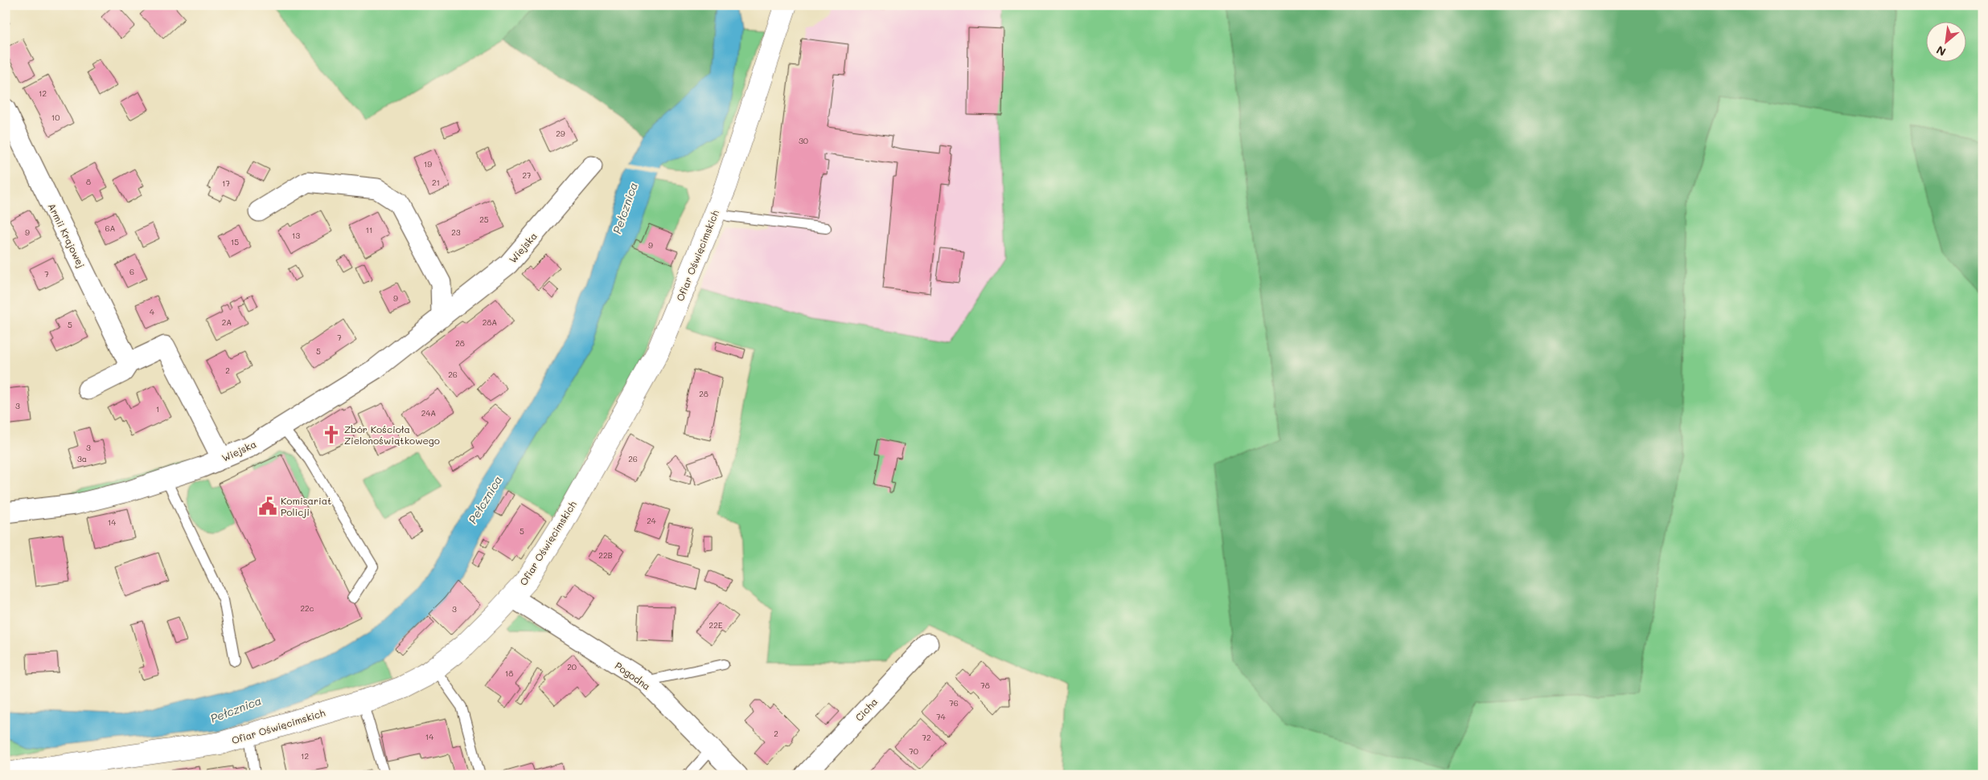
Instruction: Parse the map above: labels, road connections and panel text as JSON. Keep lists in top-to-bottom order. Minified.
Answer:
{"streets":{"street":["Armii Krajowej","Wiejska","Ofiar Oświęcimskich","Pogodna","Cicha"]},"crossings":[["Ofiar Oświęcimskich","Pogodna"]],"water":["Pełcznica"],"places":{"church":["Zbór Kościoła Zielonoświątkowego"],"public building":["Komisariat Policji"]},"house_numbers":["12","10","29","30","19","27","8","21","17","25","6A","11","9","23","13","15","9","6","7","9","4","2A","28A","5","7","28","5","2","26","28","3","1","24A","3","3a","26","24","14","5","22B","22c","3","22E","20","18","78","76","74","2","14","72","70","12"],"north":"bottom left"}
